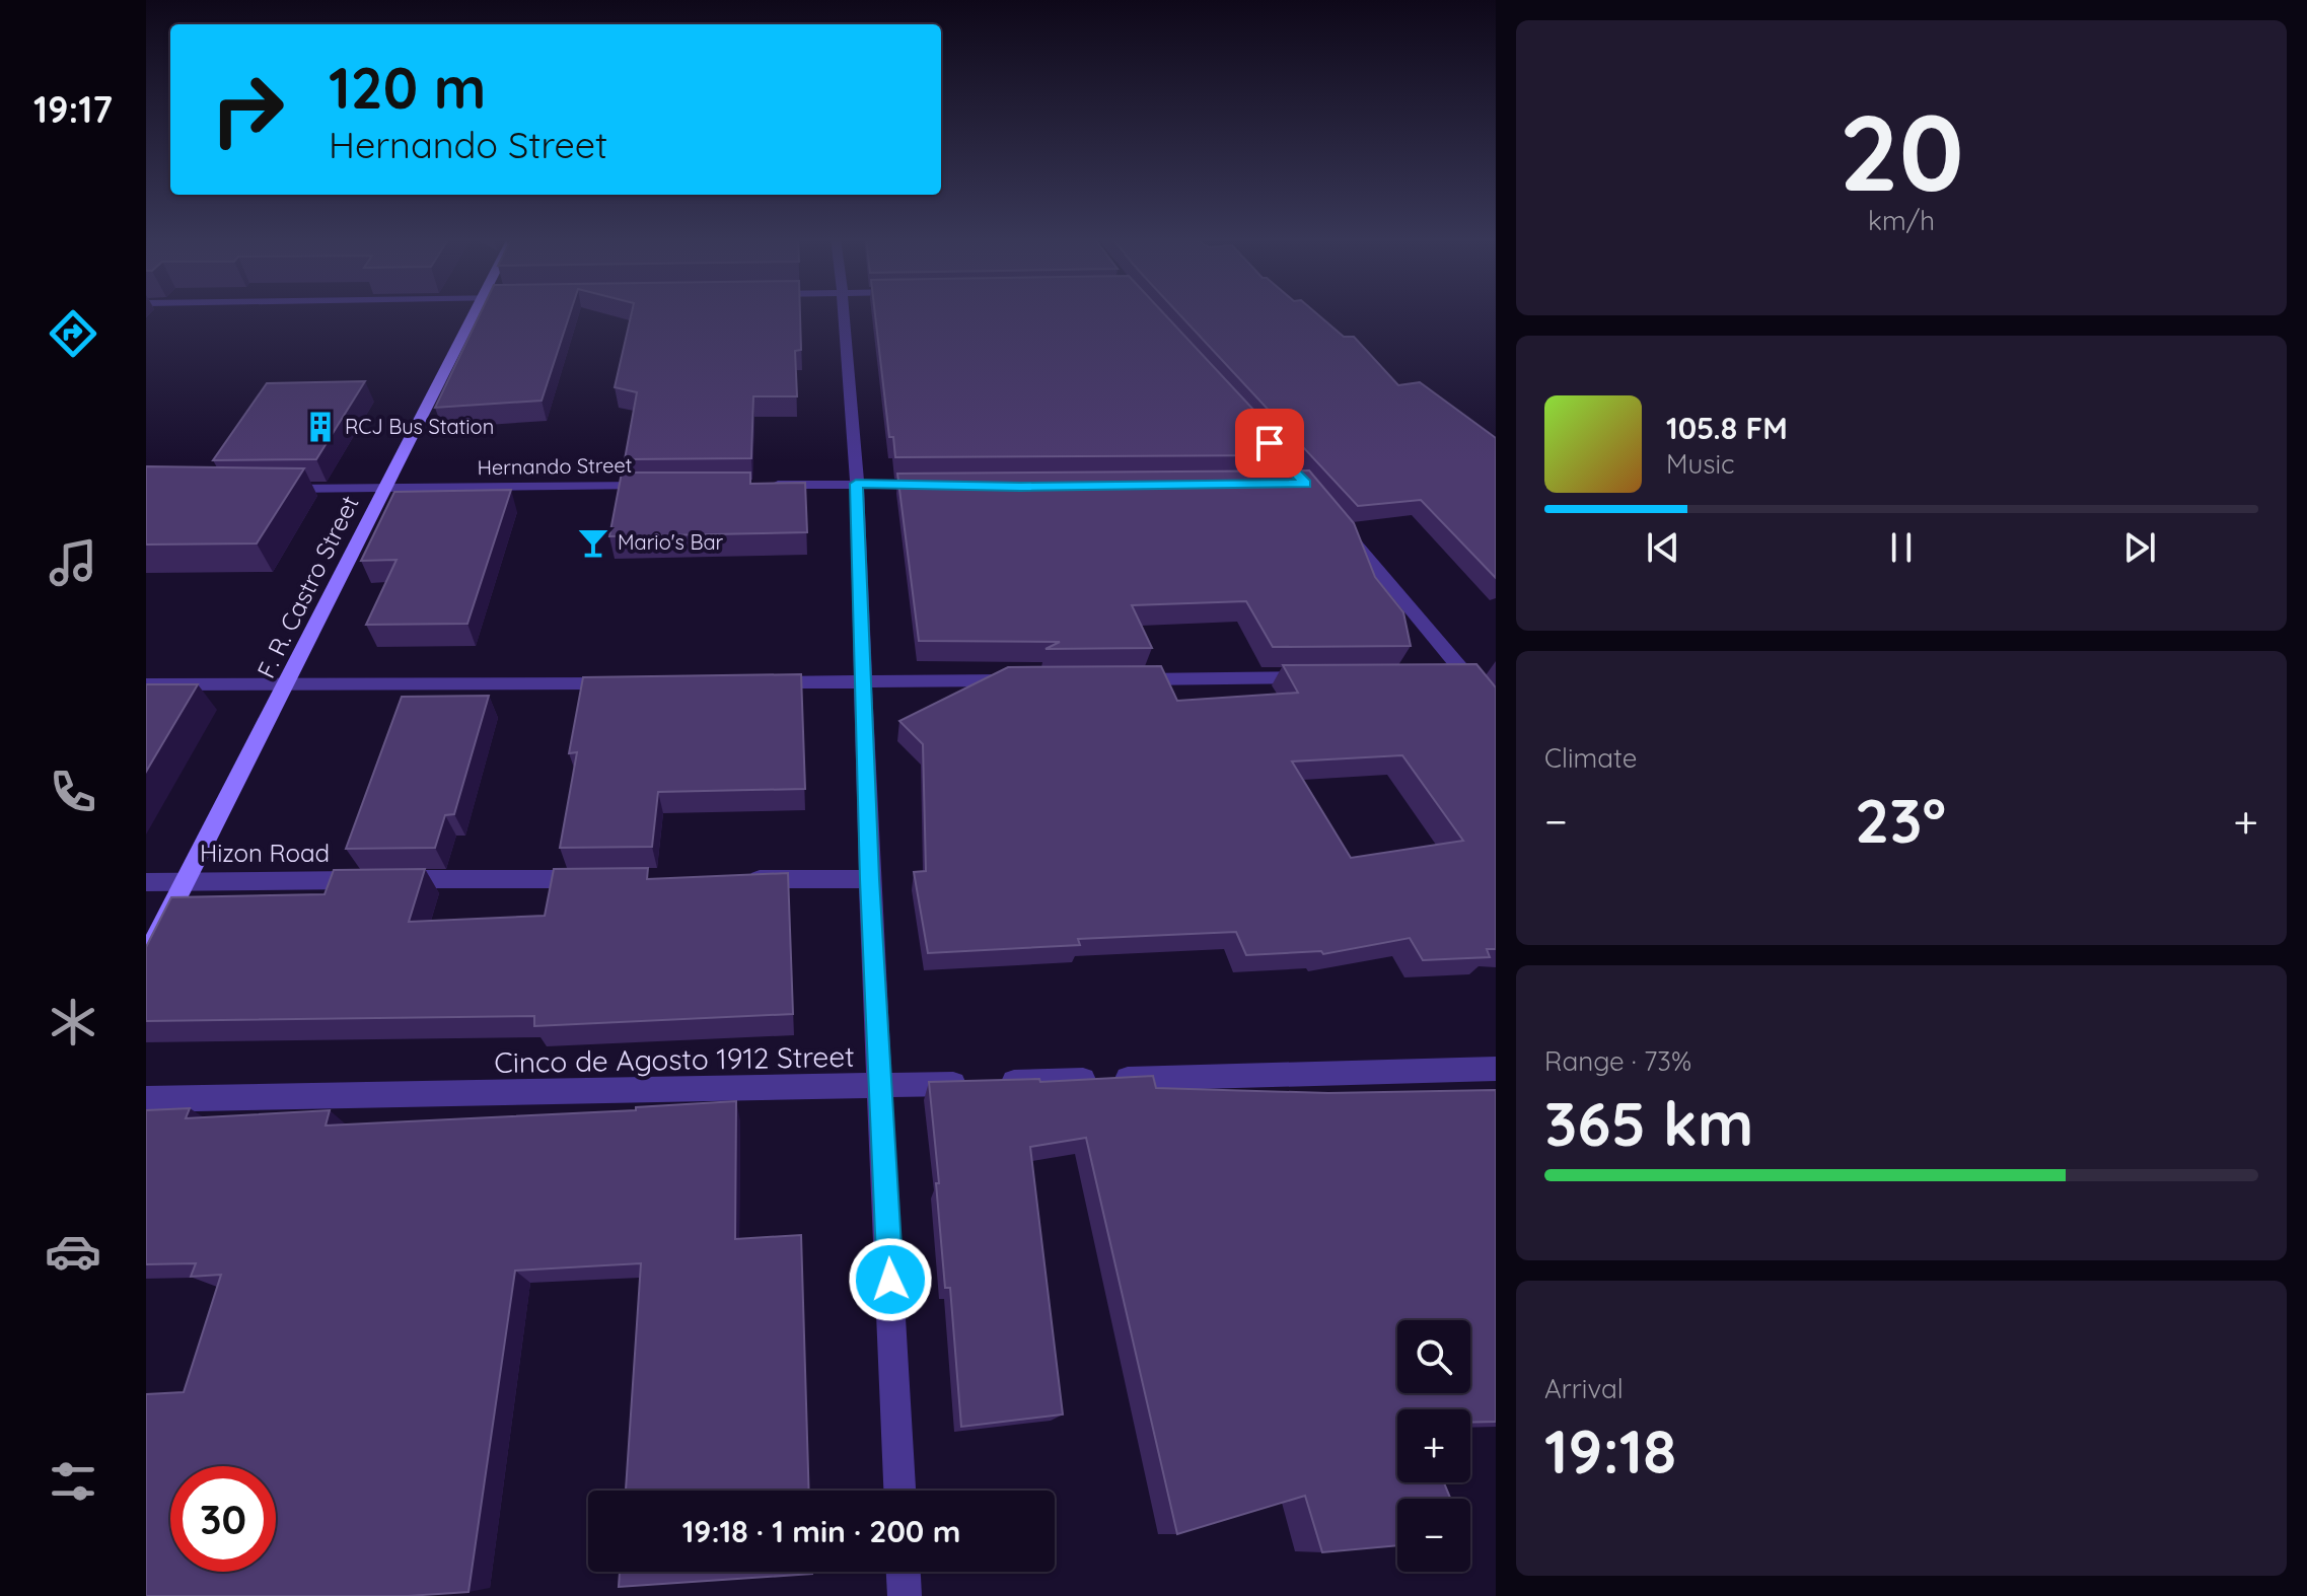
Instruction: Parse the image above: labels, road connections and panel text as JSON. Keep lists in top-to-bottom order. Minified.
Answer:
{"streets":{"main road":["F. R. Castro Street"],"street":["Hernando Street","Hizon Road","Cinco de Agosto 1912 Street"]},"crossings":[["Hernando Street","F. R. Castro Street"],["F. R. Castro Street","Hizon Road"]],"places":{"building":["RCJ Bus Station"],"bar":["Mario's Bar"]},"page":{"tabs":"19:17","tile":[["20","km/h"],"Climate",["Range · 73%","365 km"],["Arrival","19:18"]],"turn":["120 m","Hernando Street"],"song":["105.8 FM","Music"],"heat":["−","23°","+"],"map_buttons":["+","−"],"limit":"30","trip":"19:18 · 1 min · 200 m"}}
